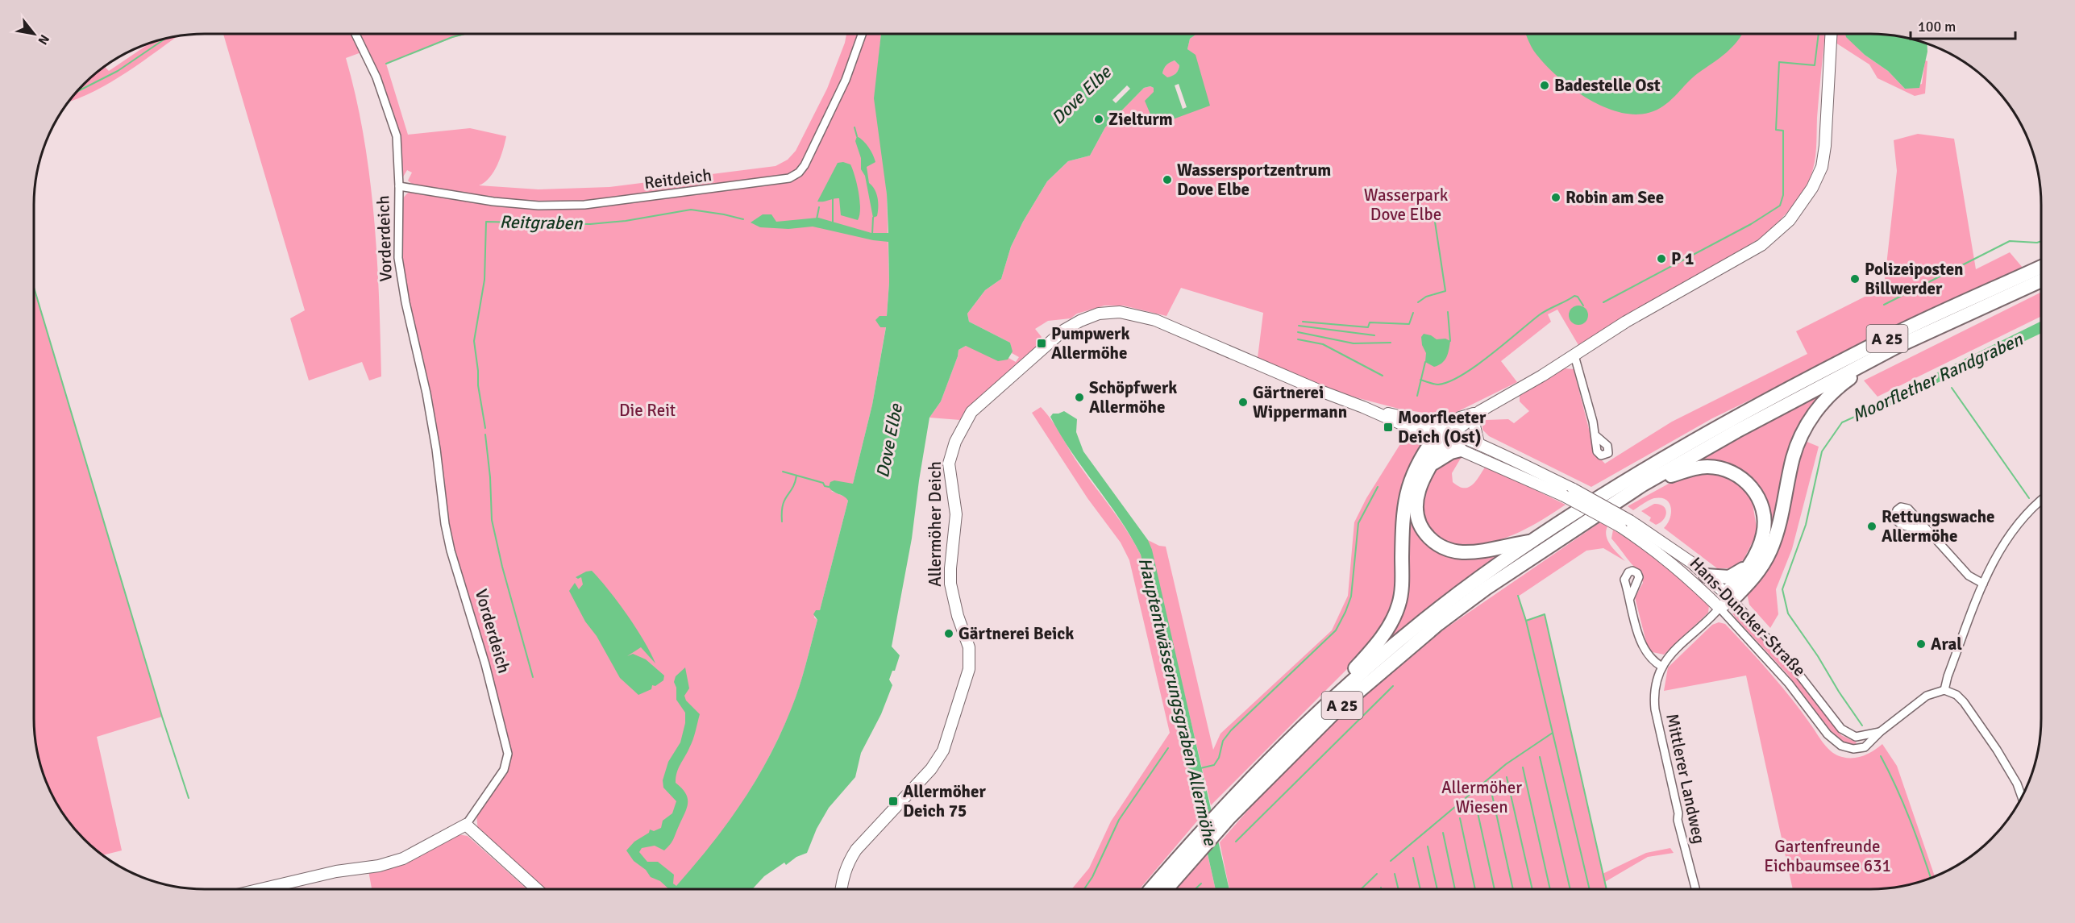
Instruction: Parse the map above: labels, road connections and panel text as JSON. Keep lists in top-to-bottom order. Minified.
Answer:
{"streets":{"highway":["A 25"],"street":["Reitdeich","Vorderdeich","Allermöher Deich","Hans-Duncker-Straße","Mittlerer Landweg"]},"crossings":[["Reitdeich","Vorderdeich"],["Allermöher Deich","Hans-Duncker-Straße"],["Hans-Duncker-Straße","Mittlerer Landweg"]],"water":["Dove Elbe","Reitgraben","Moorflether Randgraben","Hauptentwässerungsgraben Allermöhe"],"parks":["Wasserpark Dove Elbe","Die Reit","Allermöher Wiesen","Gartenfreunde Eichbaumsee 631"],"places":{"other":["Badestelle Ost","Zielturm","Wassersportzentrum Dove Elbe","Robin am See","P 1","Polizeiposten Billwerder","Schöpfwerk Allermöhe","Gärtnerei Wippermann","Rettungswache Allermöhe","Gärtnerei Beick","Aral"],"transit":["Pumpwerk Allermöhe","Moorfleeter Deich (Ost)","Allermöher Deich 75"]},"scale_bar":"100 m","north":"bottom right"}
